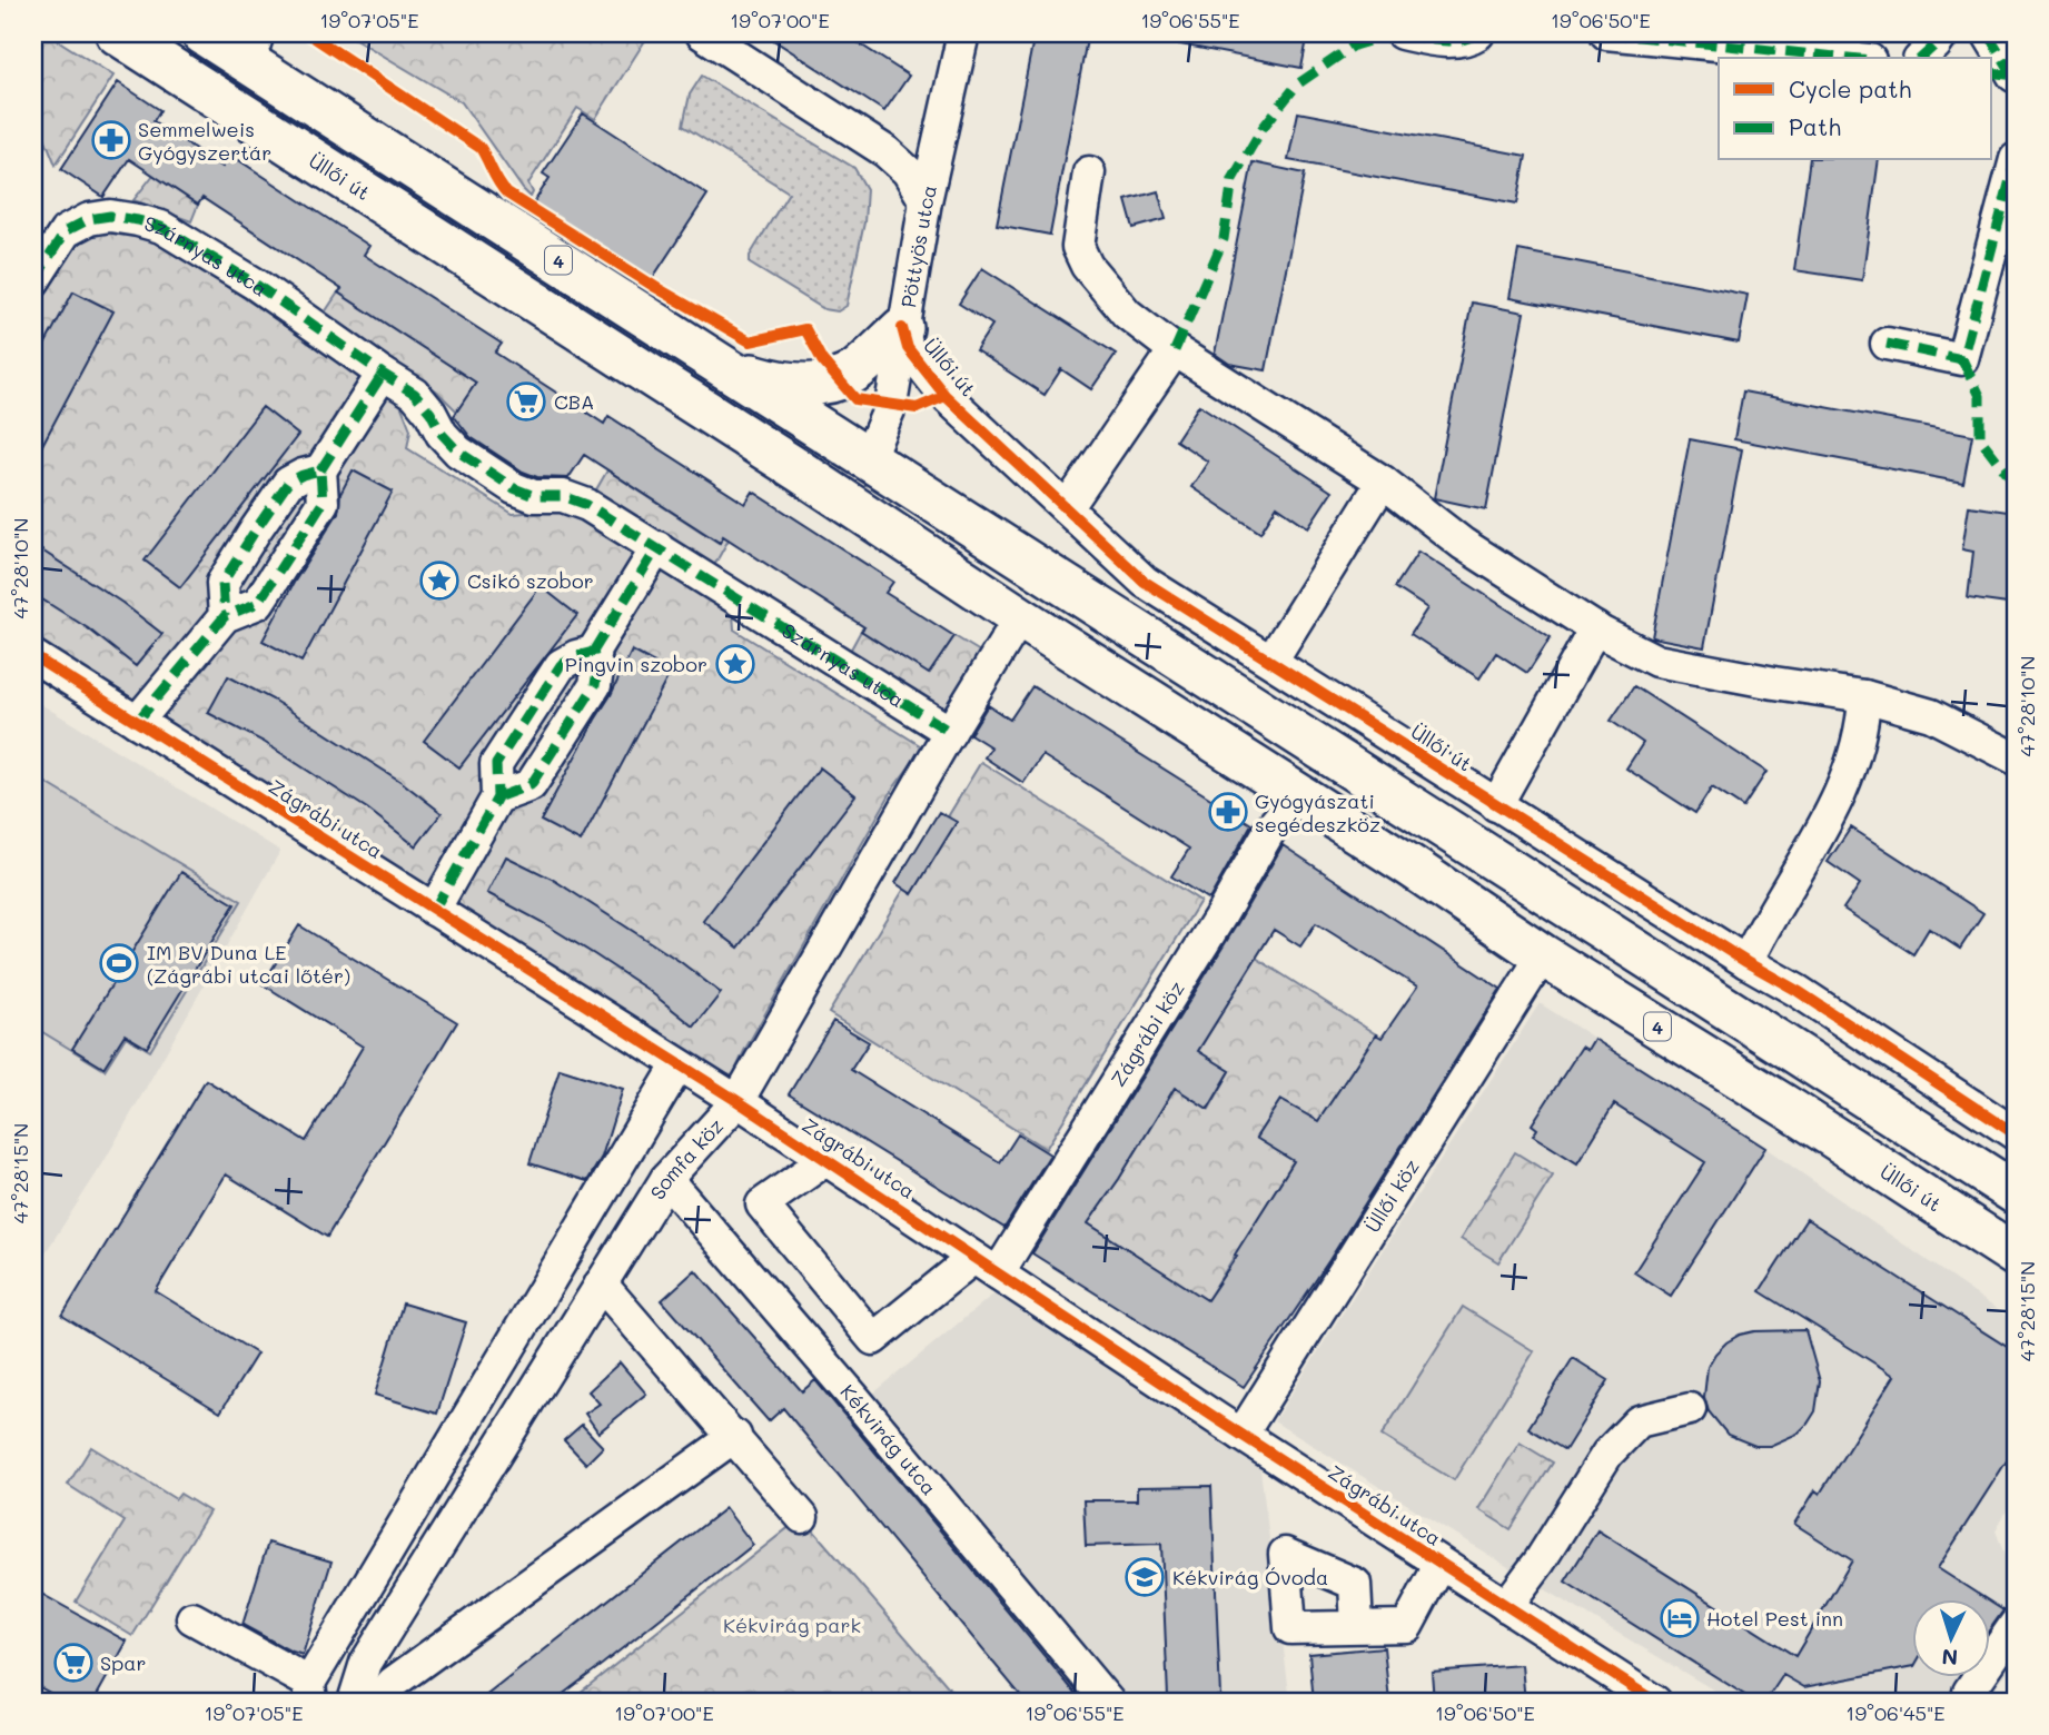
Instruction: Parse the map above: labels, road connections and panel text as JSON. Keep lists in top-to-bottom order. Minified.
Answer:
{"streets":{"main road":["Üllői út","4"],"street":["Pöttyös utca","Szárnyas utca","Zágrábi utca","Zágrábi köz","Somfa köz","Üllői köz","Kékvirág utca"]},"crossings":[["Üllői út","Pöttyös utca"],["Üllői út","Zágrábi köz"],["Üllői út","Somfa köz"],["Üllői út","Üllői köz"],["Pöttyös utca","4"],["Szárnyas utca","Somfa köz"],["Zágrábi utca","Zágrábi köz"],["Zágrábi utca","Somfa köz"],["Zágrábi utca","Üllői köz"],["Somfa köz","Kékvirág utca"]],"parks":["Kékvirág park"],"places":{"pharmacy":["Semmelweis Gyógyszertár","Gyógyászati segédeszköz"],"supermarket":["CBA","Spar"],"place":["Csikó szobor","Pingvin szobor"],"sports":["IM BV Duna LE (Zágrábi utcai lőtér)"],"school or university":["Kékvirág Óvoda"],"hotel":["Hotel Pest inn"]},"legend":["Cycle path","Path"],"north":"bottom","coordinates":["19°07'05\"E","19°07'00\"E","19°06'55\"E","19°06'50\"E","47°28'10\"N","47°28'15\"N","19°06'45\"E"]}
